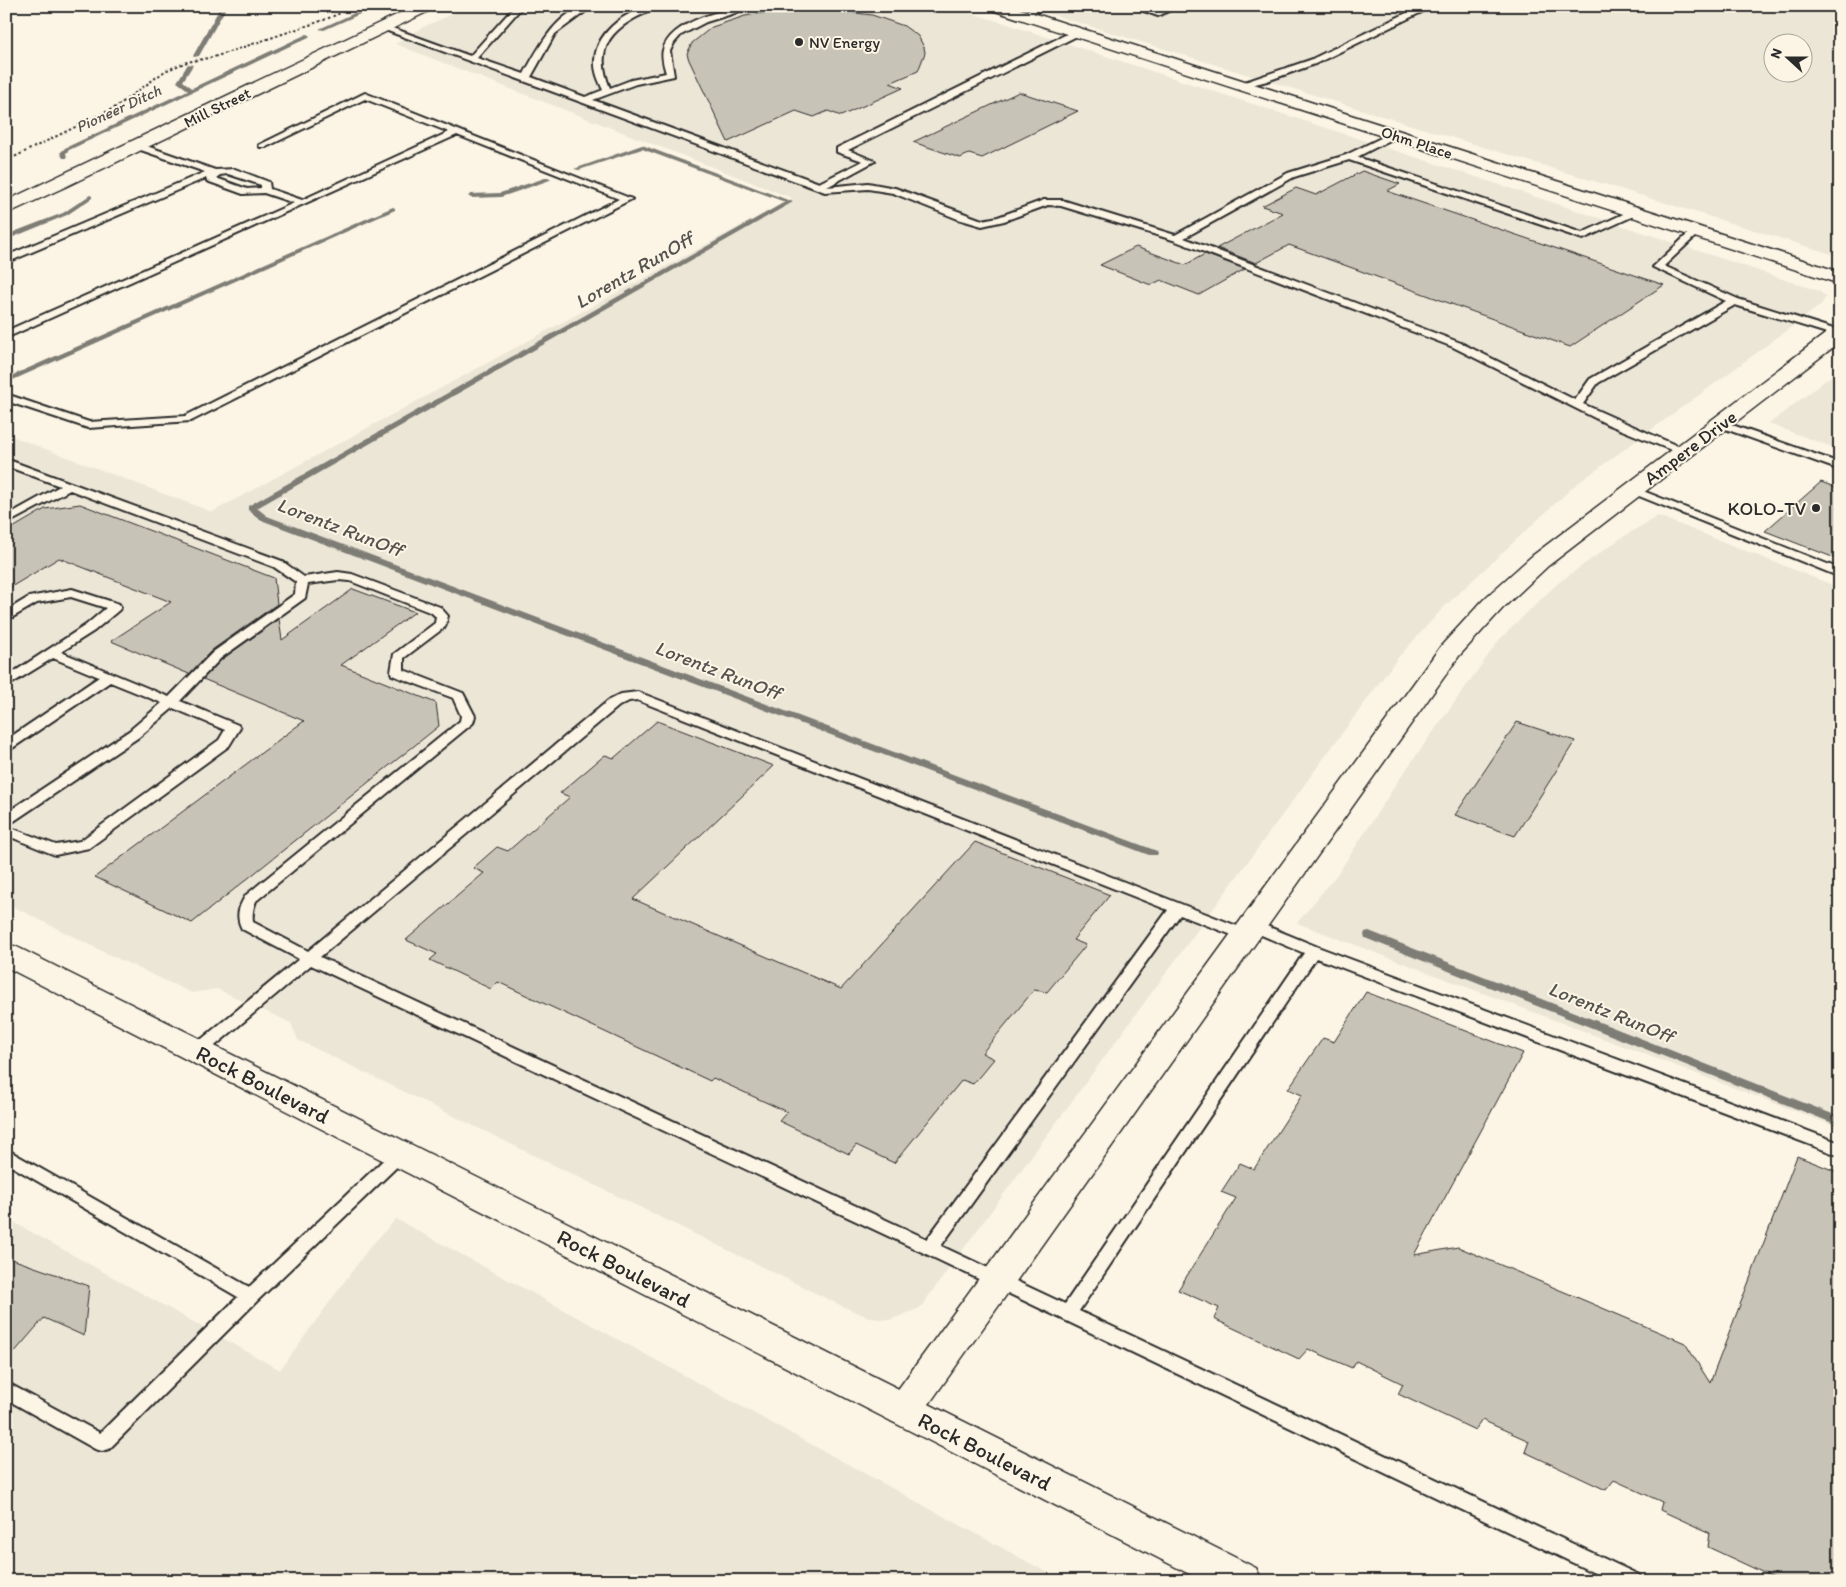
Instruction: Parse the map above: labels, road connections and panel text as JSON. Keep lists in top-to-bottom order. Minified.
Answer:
{"streets":{"street":["Mill Street","Ohm Place","Ampere Drive","Rock Boulevard"]},"crossings":[["Ampere Drive","Rock Boulevard"]],"water":["Pioneer Ditch","Lorentz RunOff"],"places":["NV Energy","KOLO-TV"],"north":"left"}
